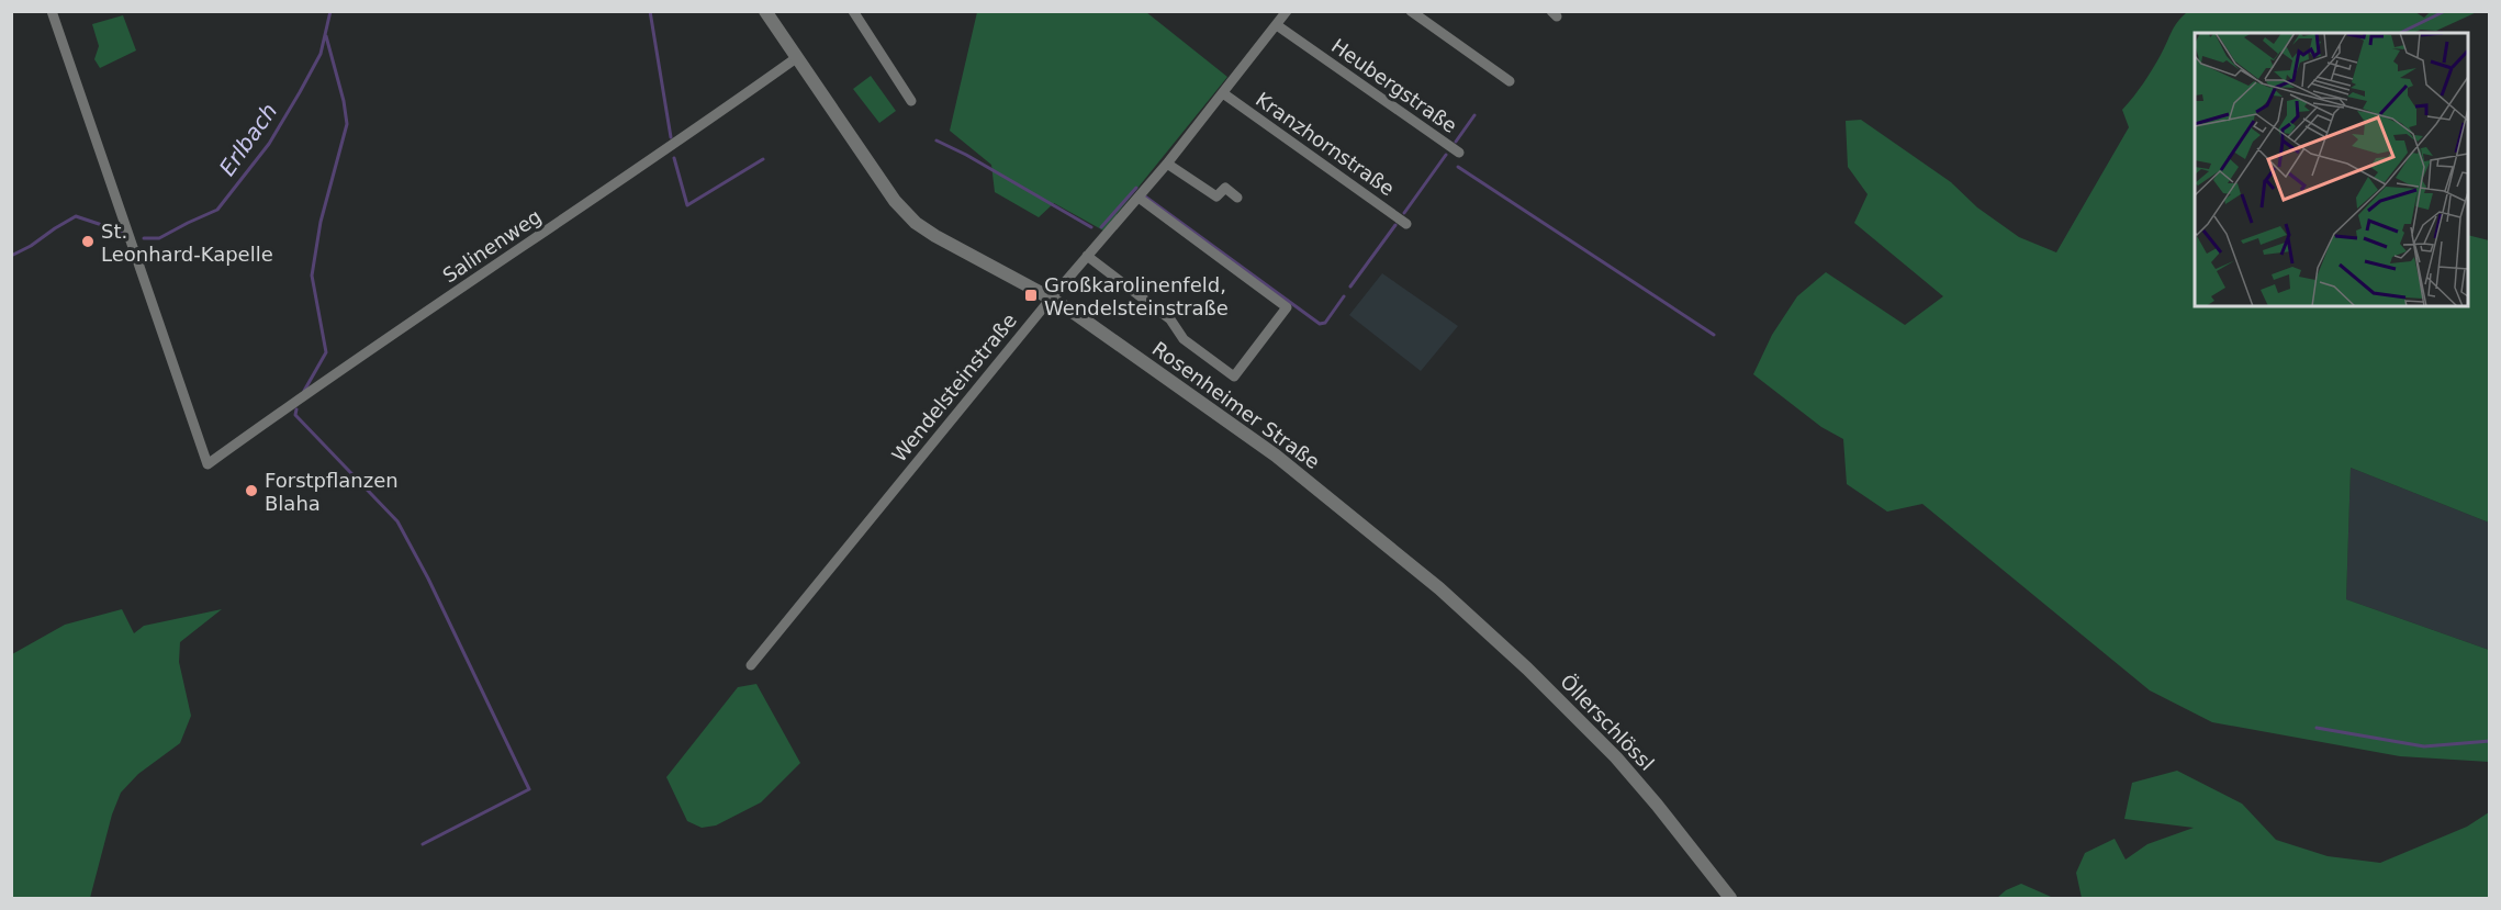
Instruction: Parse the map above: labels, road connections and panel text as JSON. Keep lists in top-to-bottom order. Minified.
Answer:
{"streets":{"street":["Heubergstraße","Kranzhornstraße","Salinenweg","Wendelsteinstraße","Rosenheimer Straße","Öllerschlössl"]},"crossings":[["Heubergstraße","Wendelsteinstraße"],["Kranzhornstraße","Wendelsteinstraße"],["Salinenweg","Rosenheimer Straße"],["Wendelsteinstraße","Rosenheimer Straße"],["Rosenheimer Straße","Öllerschlössl"]],"water":["Erlbach"],"places":{"other":["St. Leonhard-Kapelle","Forstpflanzen Blaha"],"transit":["Großkarolinenfeld, Wendelsteinstraße"]}}
